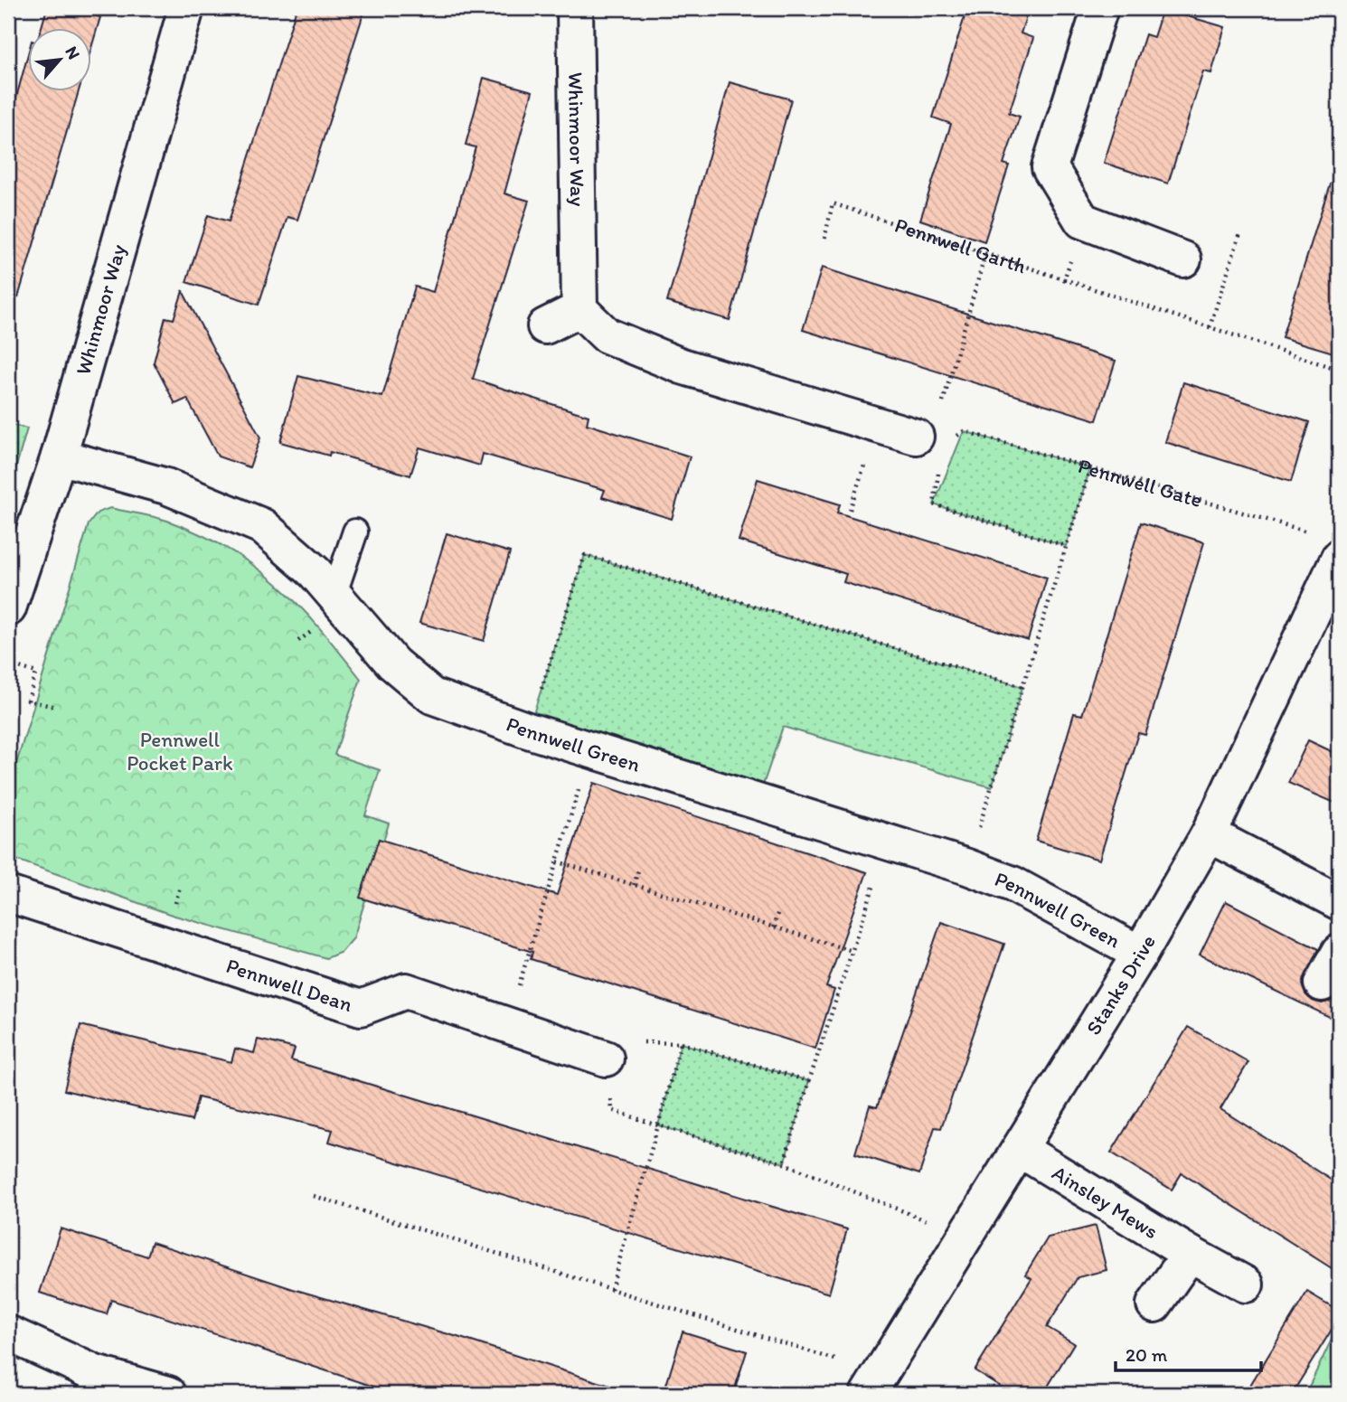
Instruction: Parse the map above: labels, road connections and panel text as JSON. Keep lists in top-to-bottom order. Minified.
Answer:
{"streets":{"street":["Whinmoor Way","Pennwell Green","Pennwell Dean","Stanks Drive","Ainsley Mews"],"path":["Pennwell Garth","Pennwell Gate"]},"crossings":[["Whinmoor Way","Pennwell Green"],["Pennwell Green","Stanks Drive"],["Stanks Drive","Ainsley Mews"]],"parks":["Pennwell Pocket Park"],"scale_bar":"20 m","north":"top right"}
